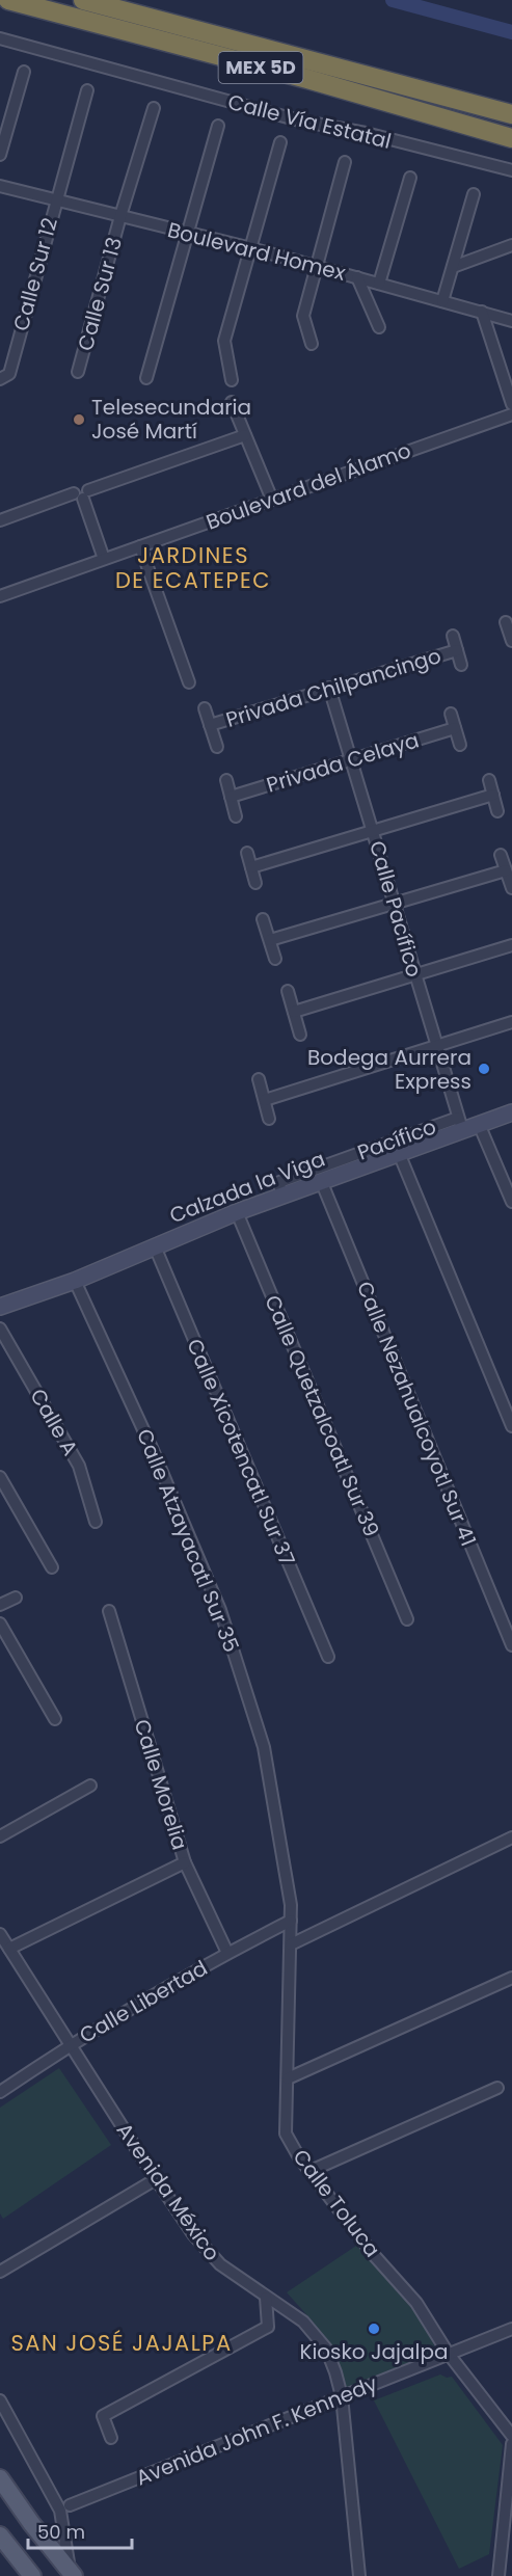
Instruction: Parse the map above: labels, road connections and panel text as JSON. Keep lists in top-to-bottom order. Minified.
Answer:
{"streets":{"highway":["MEX 5D"],"main road":["Calzada la Viga"],"street":["Calle Vía Estatal","Boulevard Homex","Calle Sur 12","Calle Sur 13","Boulevard del Álamo","Privada Chilpancingo","Privada Celaya","Calle Pacífico","Pacífico","Calle Nezahualcoyotl Sur 41","Calle Quetzalcoatl Sur 39","Calle A","Calle Xicotencatl Sur 37","Calle Atzayacatl Sur 35","Calle Morelia","Calle Libertad","Avenida México","Calle Toluca","Avenida John F. Kennedy"]},"crossings":[["Boulevard Homex","Calle Sur 12"],["Boulevard Homex","Calle Sur 13"],["Privada Chilpancingo","Calle Pacífico"],["Privada Celaya","Calle Pacífico"],["Calle Pacífico","Pacífico"],["Calle Pacífico","Calzada la Viga"],["Pacífico","Calzada la Viga"],["Calzada la Viga","Calle Nezahualcoyotl Sur 41"],["Calzada la Viga","Calle Quetzalcoatl Sur 39"],["Calzada la Viga","Calle Xicotencatl Sur 37"],["Calzada la Viga","Calle Atzayacatl Sur 35"],["Calle Atzayacatl Sur 35","Calle Libertad"],["Calle Atzayacatl Sur 35","Calle Toluca"],["Calle Morelia","Calle Libertad"],["Calle Libertad","Avenida México"],["Calle Libertad","Calle Toluca"],["Avenida México","Avenida John F. Kennedy"],["Calle Toluca","Avenida John F. Kennedy"]],"districts":["JARDINES DE ECATEPEC","SAN JOSÉ JAJALPA"],"places":["Telesecundaria José Martí","Bodega Aurrera Express","Kiosko Jajalpa"],"scale_bar":"50 m"}
